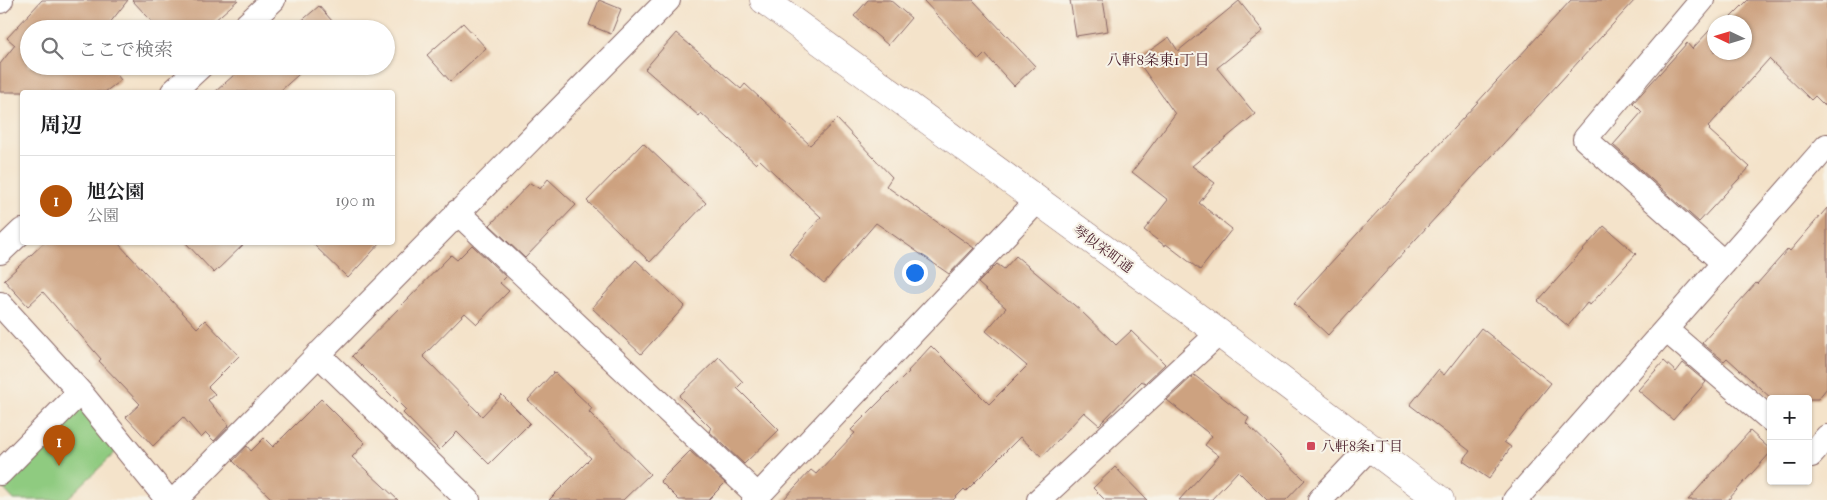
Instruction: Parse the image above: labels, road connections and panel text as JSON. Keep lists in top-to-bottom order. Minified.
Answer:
{"streets":{"main road":["琴似栄町通"]},"districts":["八軒8条東1丁目"],"places":{"transit":["八軒8条1丁目"]},"north":"left","page":{"search":"ここで検索","heading":"周辺","list":[{"mark":"1","name":"旭公園","note":"公園","value":"190 m"}],"map_buttons":["+","−"],"pins":"1"}}
